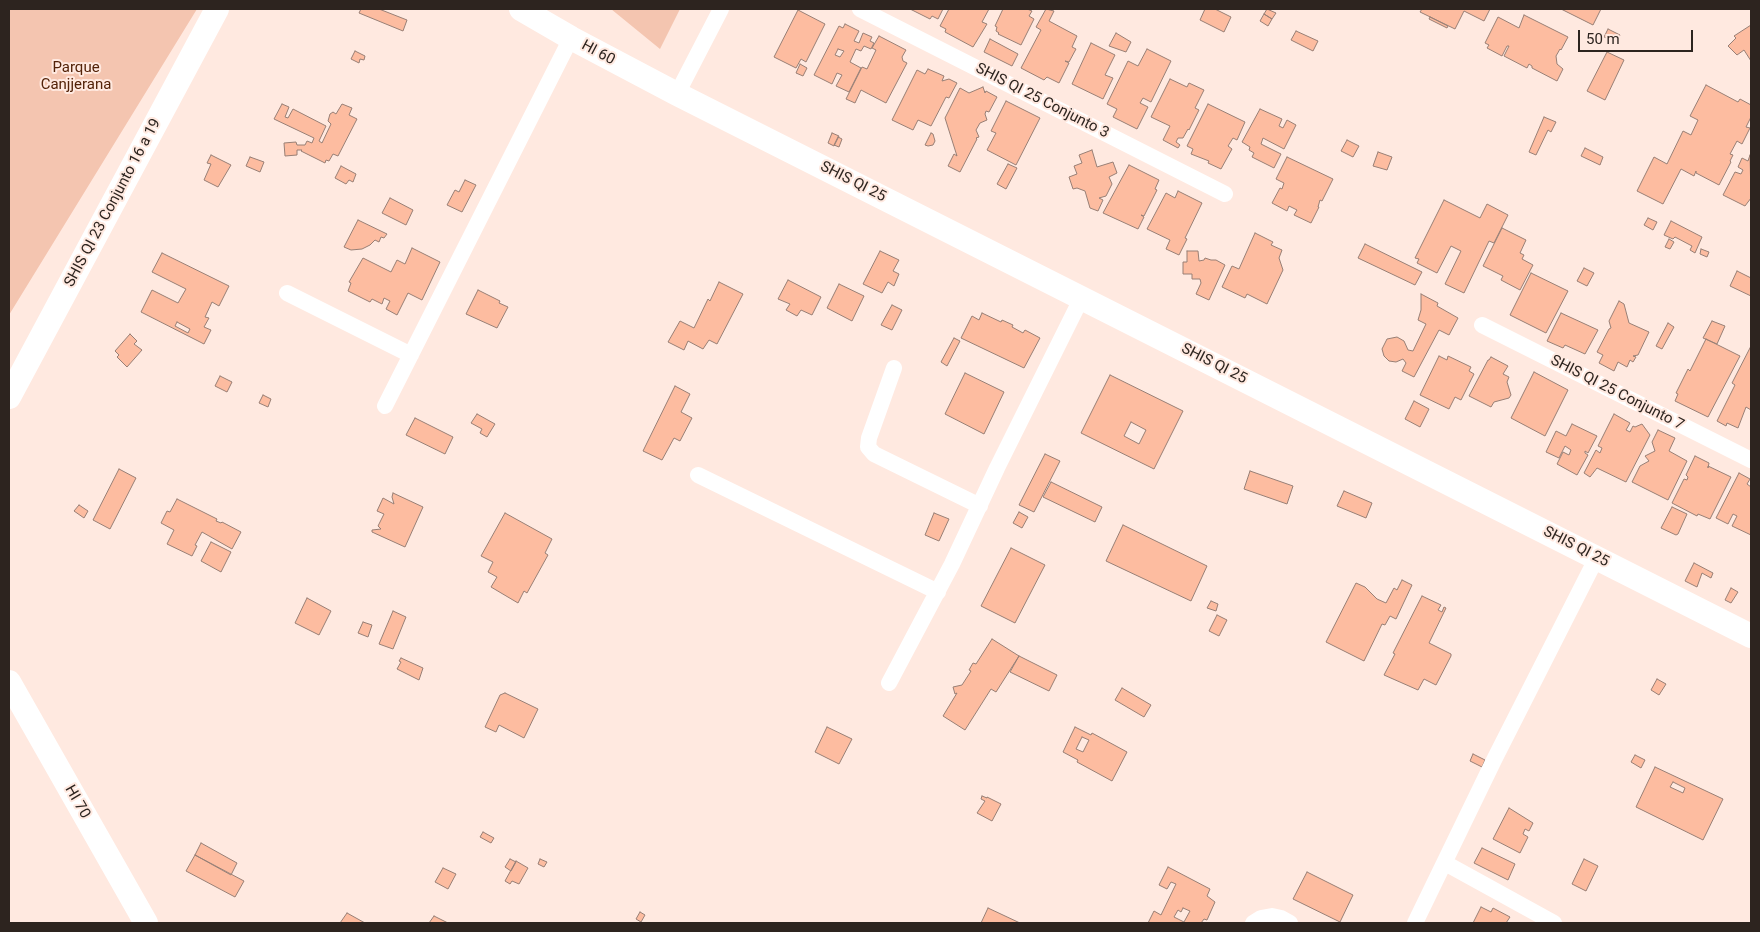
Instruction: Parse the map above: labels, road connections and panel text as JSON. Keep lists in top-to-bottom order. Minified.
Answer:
{"streets":{"street":["HI 60","SHIS QI 25 Conjunto 3","SHIS QI 25","SHIS QI 23 Conjunto 16 a 19","SHIS QI 25 Conjunto 7","HI 70"]},"crossings":[["HI 60","SHIS QI 25"]],"parks":["Parque Canjjerana"],"scale_bar":"50 m"}
